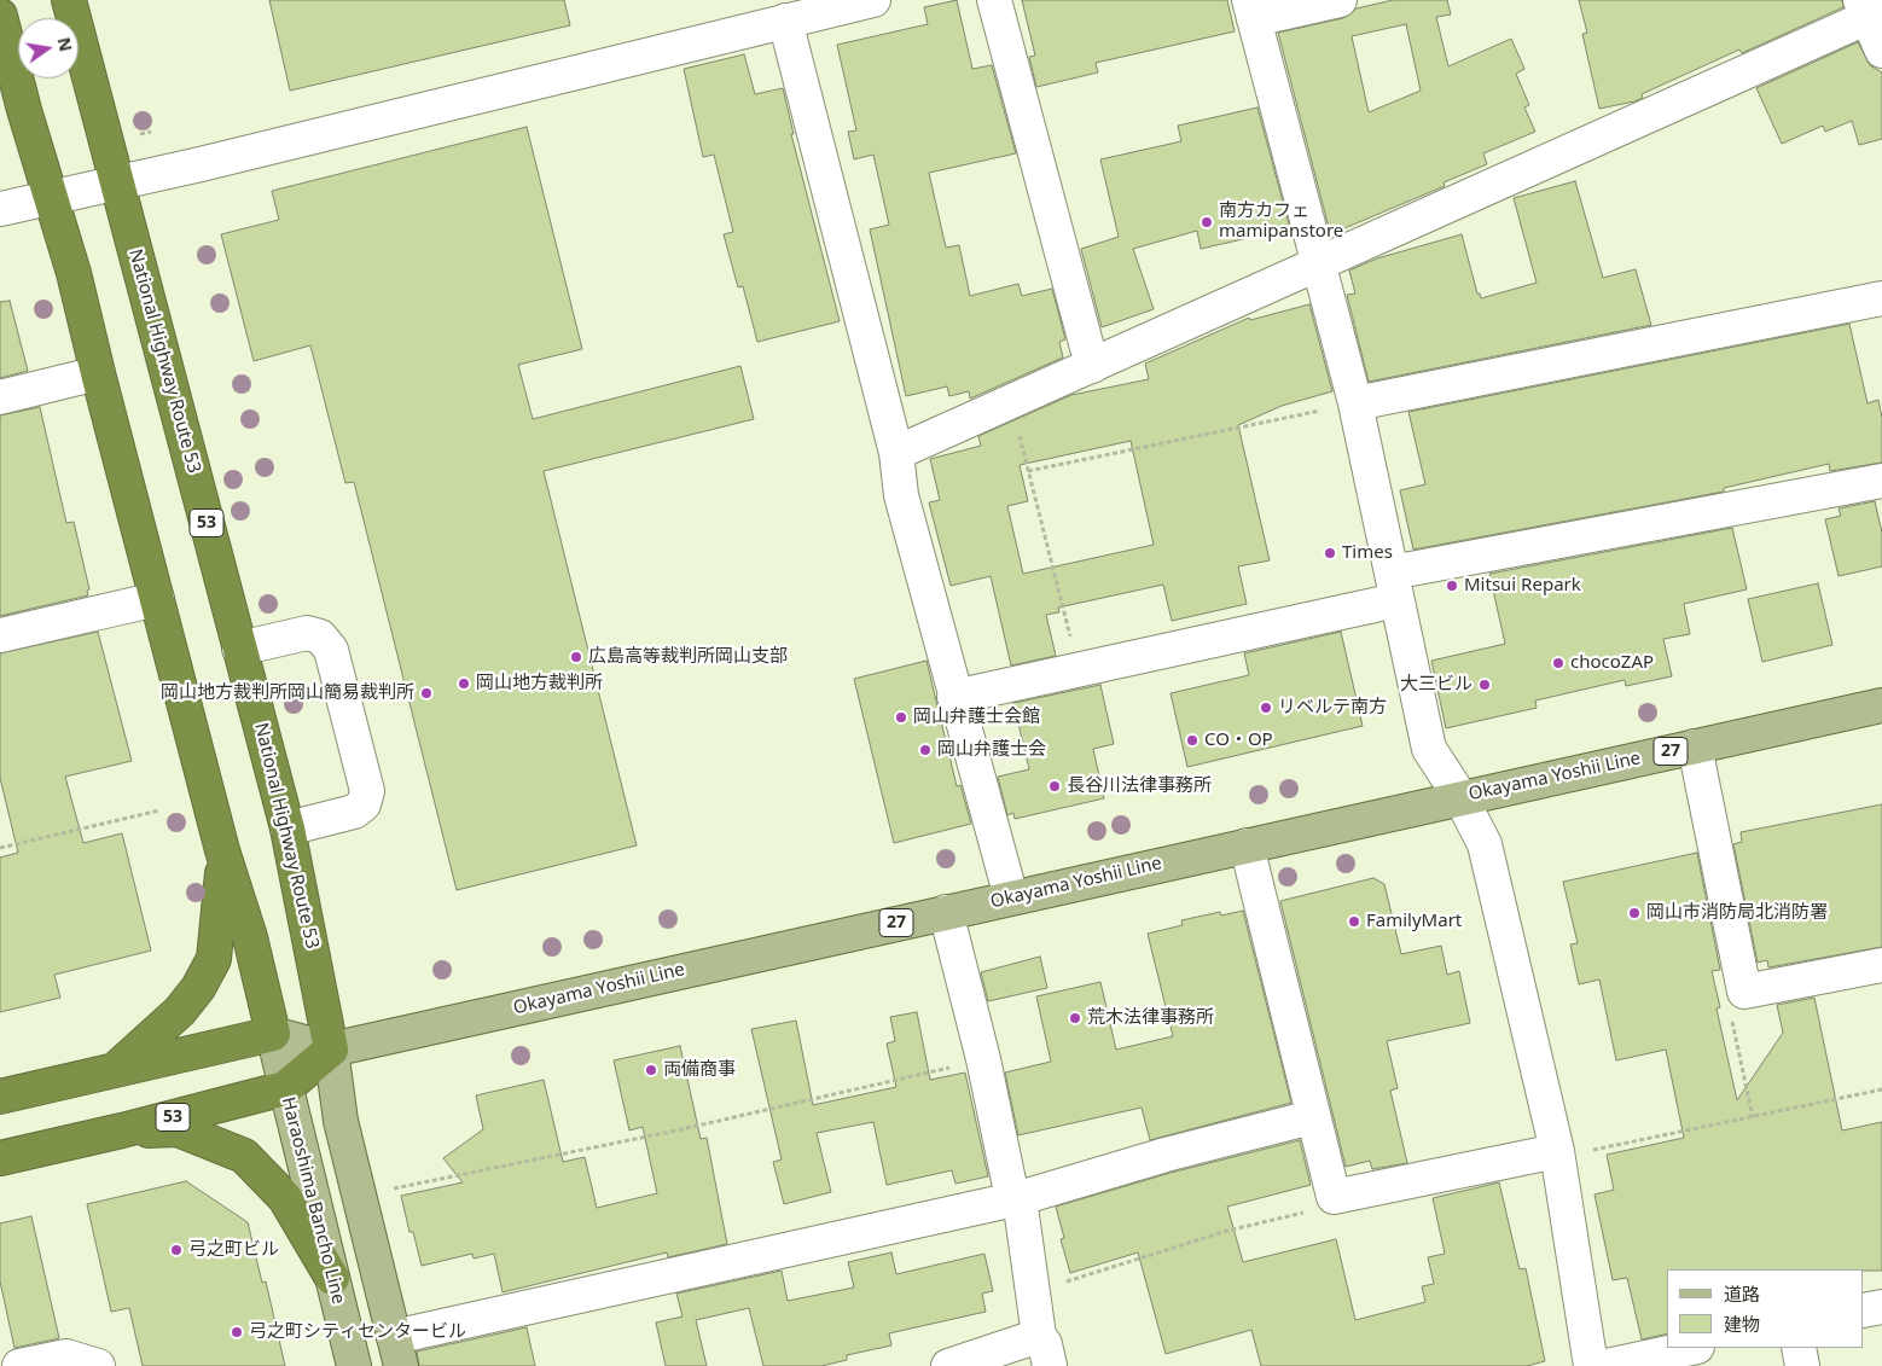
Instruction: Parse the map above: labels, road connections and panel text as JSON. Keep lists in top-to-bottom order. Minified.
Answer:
{"streets":{"highway":["National Highway Route 53","53"],"main road":["27","Okayama Yoshii Line","Haraoshima Bancho Line"]},"crossings":[["National Highway Route 53","53"],["National Highway Route 53","Okayama Yoshii Line"],["53","Okayama Yoshii Line"],["53","Haraoshima Bancho Line"],["Okayama Yoshii Line","Haraoshima Bancho Line"]],"places":["南方カフェ mamipanstore","Times","Mitsui Repark","広島高等裁判所岡山支部","chocoZAP","岡山地方裁判所","大三ビル","岡山地方裁判所岡山簡易裁判所","リベルテ南方","岡山弁護士会館","CO・OP","岡山弁護士会","長谷川法律事務所","岡山市消防局北消防署","FamilyMart","荒木法律事務所","両備商事","弓之町ビル","弓之町シティセンタービル"],"legend":["道路","建物"],"north":"right"}
